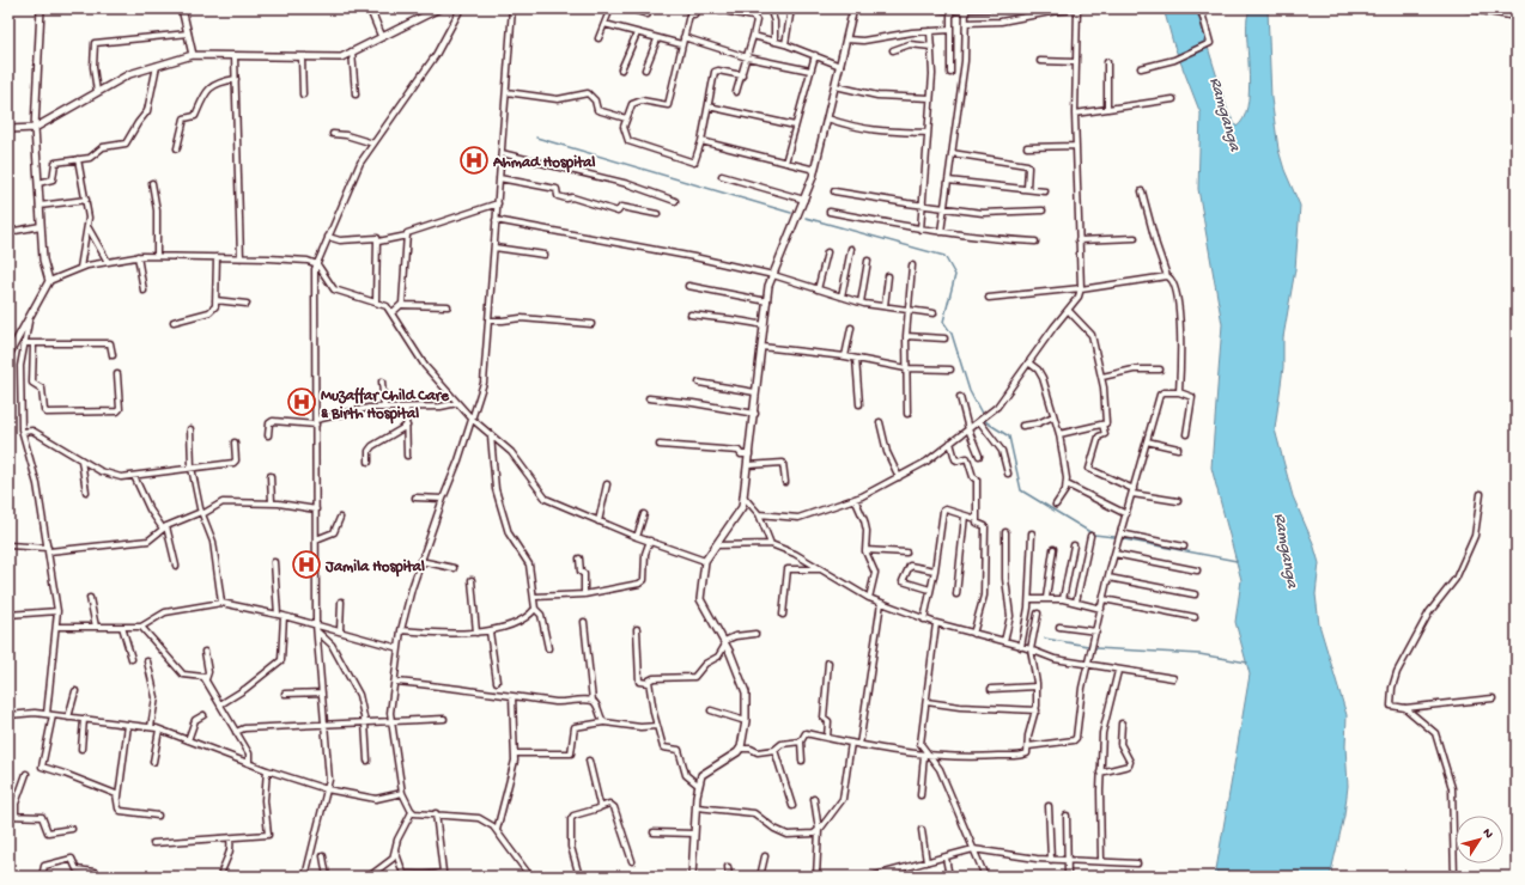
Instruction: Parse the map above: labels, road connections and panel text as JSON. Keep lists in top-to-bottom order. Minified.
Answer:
{"water":["Ramganga"],"places":{"hospital":["Ahmad Hospital","Muzaffar Child Care & Birth Hospital","Jamila Hospital"]},"north":"top right"}
